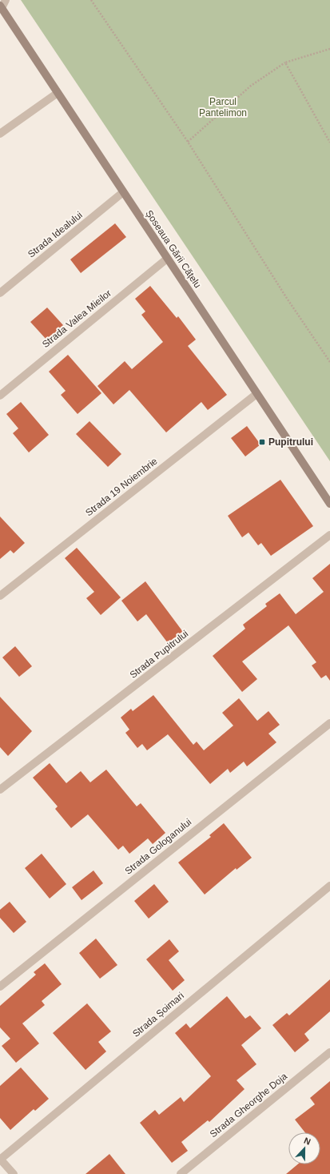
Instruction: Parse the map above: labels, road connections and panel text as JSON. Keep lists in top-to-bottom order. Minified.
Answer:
{"streets":{"main road":["Șoseaua Gării Cățelu"],"street":["Strada Idealului","Strada Valea Mieilor","Strada 19 Noiembrie","Strada Pupitrului","Strada Gologanului","Strada Șoimari","Strada Gheorghe Doja"]},"crossings":[["Strada Idealului","Șoseaua Gării Cățelu"],["Șoseaua Gării Cățelu","Strada Valea Mieilor"],["Șoseaua Gării Cățelu","Strada 19 Noiembrie"]],"parks":["Parcul Pantelimon"],"places":{"transit":["Pupitrului"]},"north":"top"}
